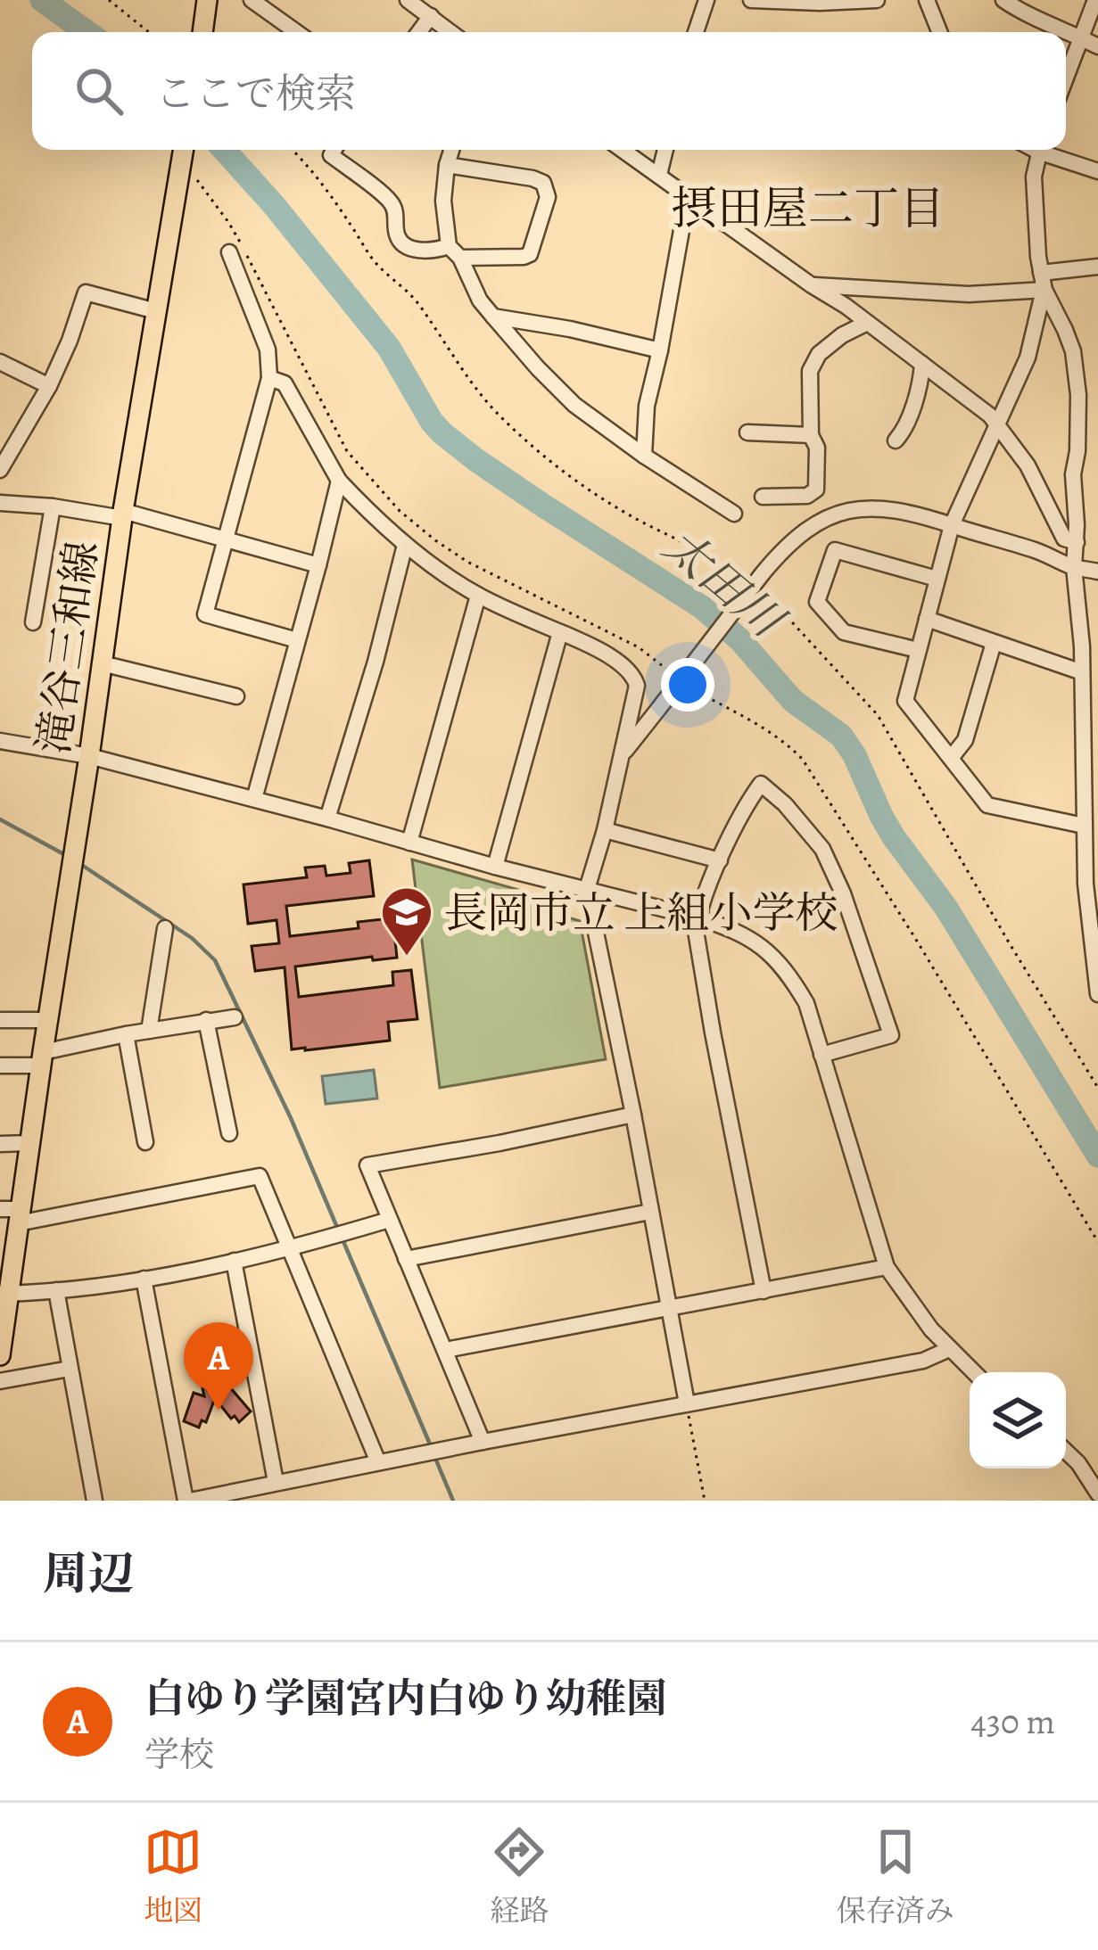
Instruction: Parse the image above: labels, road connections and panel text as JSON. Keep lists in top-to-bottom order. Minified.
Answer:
{"streets":{"main road":["滝谷三和線"]},"districts":["摂田屋二丁目"],"water":["太田川"],"places":{"school or university":["長岡市立 上組小学校"]},"page":{"search":"ここで検索","pins":"A","heading":"周辺","list":[{"mark":"A","name":"白ゆり学園宮内白ゆり幼稚園","note":"学校","value":"430 m"}],"nav":["地図","経路","保存済み"]}}
